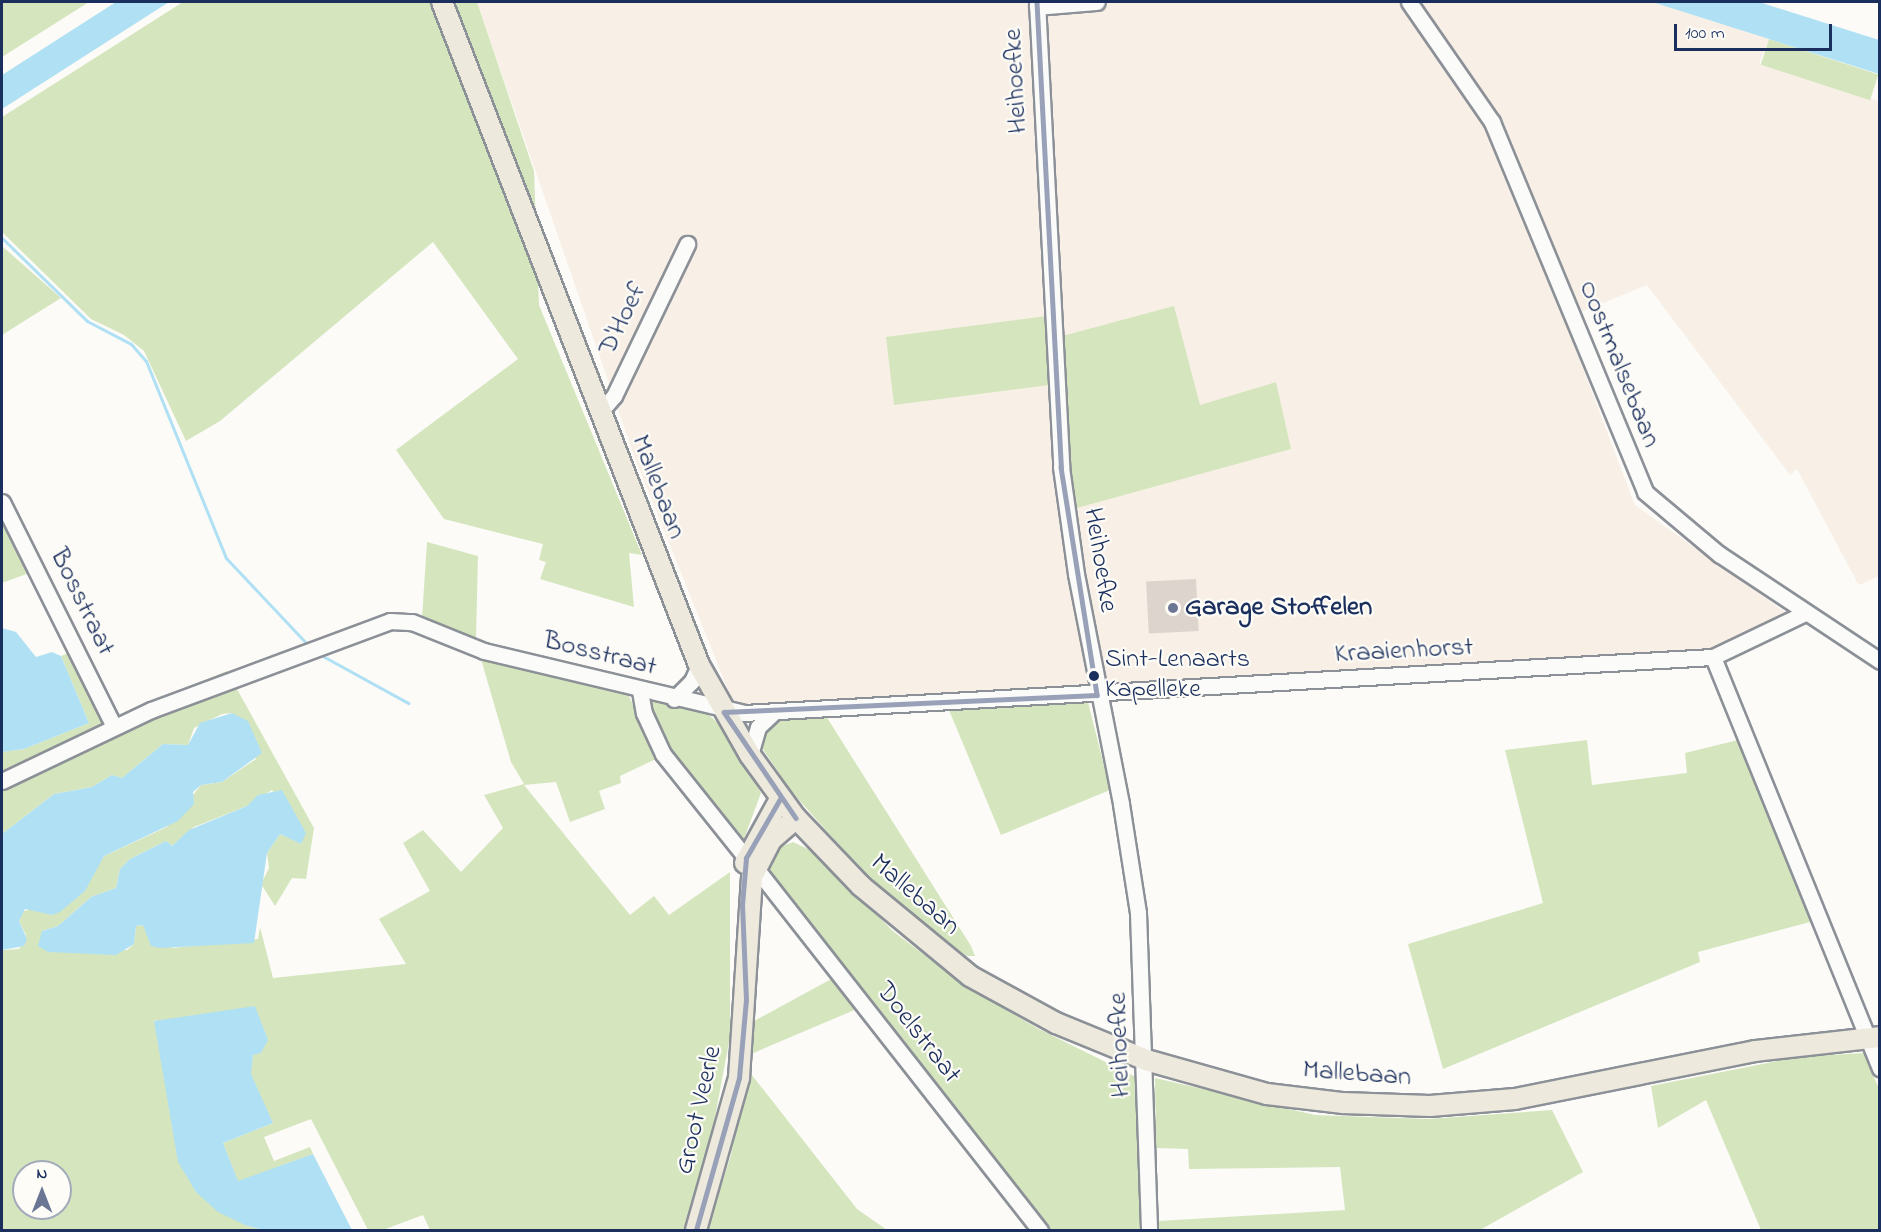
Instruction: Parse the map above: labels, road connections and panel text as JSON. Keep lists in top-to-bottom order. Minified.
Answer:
{"streets":{"main road":["Mallebaan","Groot Veerle"],"street":["Heihoefke","D'Hoef","Oostmalsebaan","Bosstraat","Kraaienhorst","Doelstraat"]},"crossings":[["Heihoefke","Mallebaan"],["Heihoefke","Bosstraat"],["Heihoefke","Kraaienhorst"],["D'Hoef","Mallebaan"],["Oostmalsebaan","Kraaienhorst"],["Mallebaan","Bosstraat"],["Mallebaan","Groot Veerle"],["Bosstraat","Kraaienhorst"],["Bosstraat","Doelstraat"],["Doelstraat","Groot Veerle"]],"places":["Garage Stoffelen","Sint-Lenaarts Kapelleke"],"scale_bar":"100 m","north":"top"}
